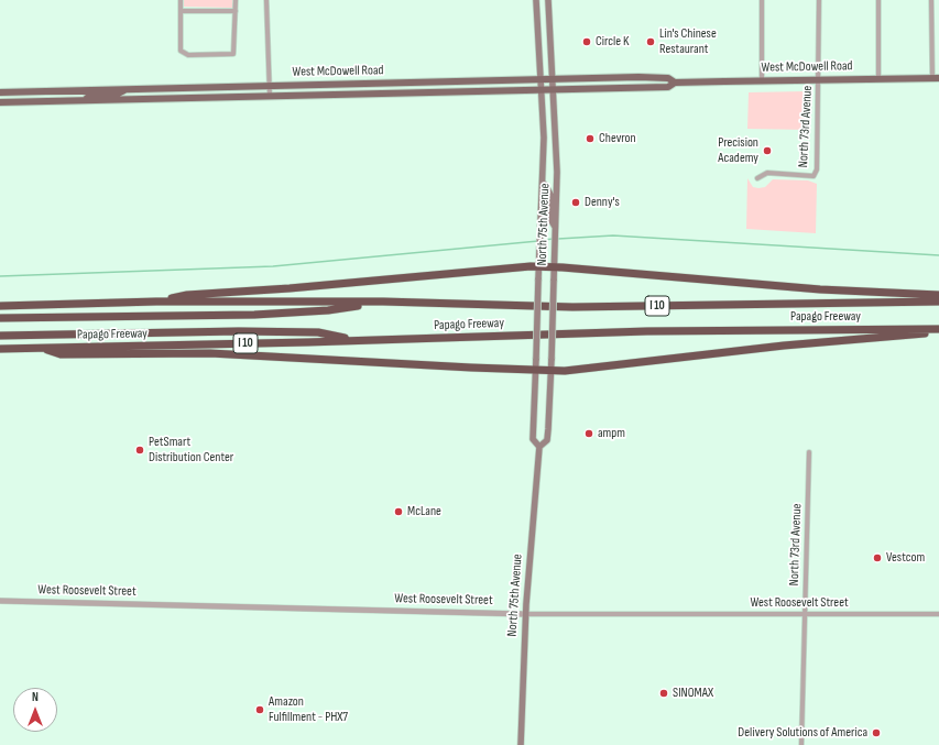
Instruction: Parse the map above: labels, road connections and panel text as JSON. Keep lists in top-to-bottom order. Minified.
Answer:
{"streets":{"highway":["I 10","Papago Freeway"],"main road":["West McDowell Road","North 75th Avenue"],"street":["North 73rd Avenue","West Roosevelt Street"]},"crossings":[["West McDowell Road","North 73rd Avenue"],["West McDowell Road","North 75th Avenue"],["North 73rd Avenue","West Roosevelt Street"],["North 75th Avenue","West Roosevelt Street"]],"places":["Circle K","Lin's Chinese Restaurant","Chevron","Precision Academy","Denny's","ampm","PetSmart Distribution Center","McLane","Vestcom","SINOMAX","Amazon Fulfillment - PHX7","Delivery Solutions of America"],"north":"top"}
